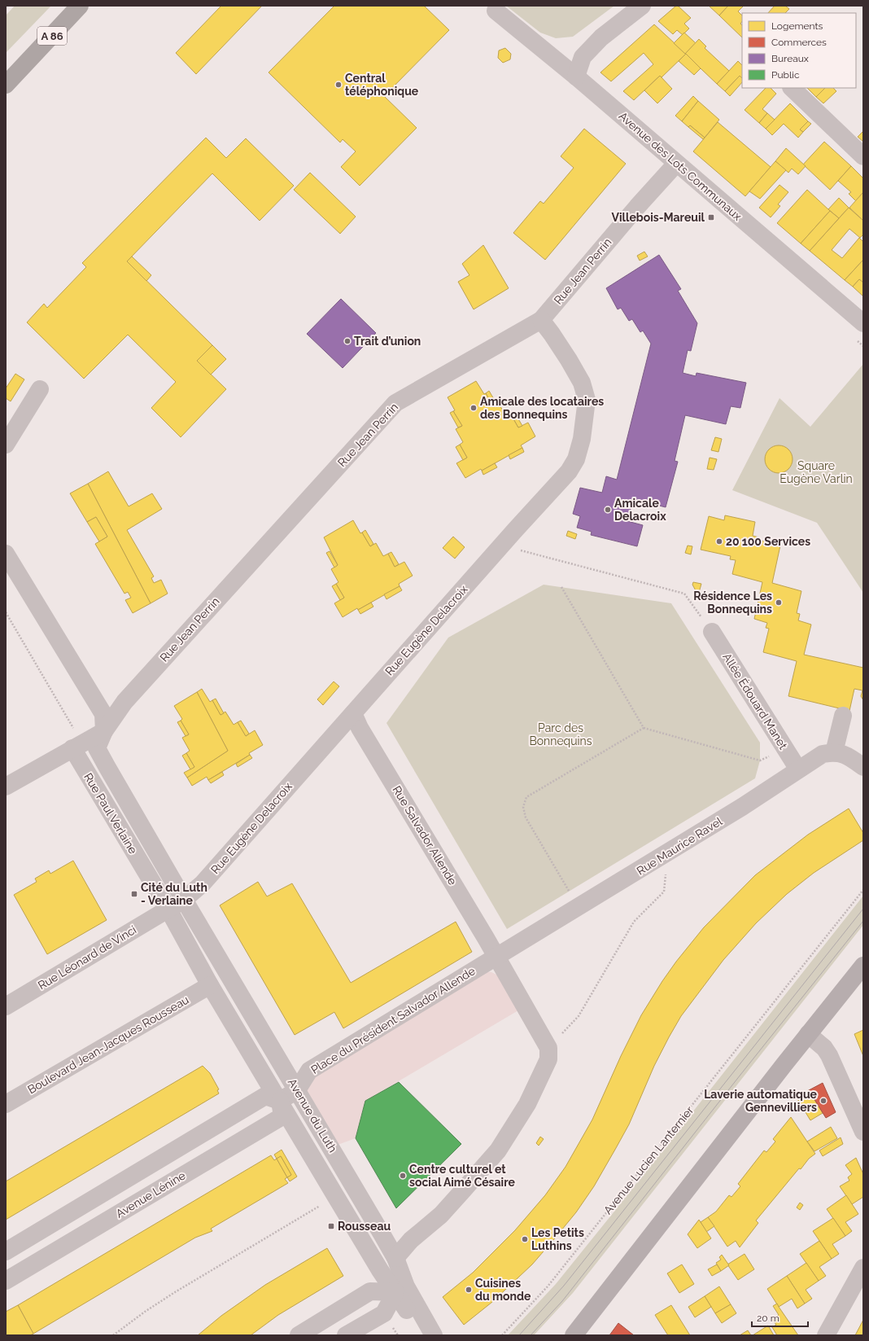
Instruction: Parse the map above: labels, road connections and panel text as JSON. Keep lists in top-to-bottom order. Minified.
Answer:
{"streets":{"highway":["A 86"],"street":["Avenue des Lots Communaux","Rue Jean Perrin","Rue Eugène Delacroix","Allée Édouard Manet","Rue Paul Verlaine","Rue Salvador Allende","Rue Maurice Ravel","Rue Léonard de Vinci","Place du Président Salvador Allende","Boulevard Jean-Jacques Rousseau","Avenue du Luth","Avenue Lénine"],"path":["Avenue Lucien Lanternier"]},"crossings":[["Avenue des Lots Communaux","Rue Jean Perrin"],["Rue Jean Perrin","Rue Eugène Delacroix"],["Rue Jean Perrin","Rue Paul Verlaine"],["Rue Eugène Delacroix","Rue Paul Verlaine"],["Rue Eugène Delacroix","Rue Salvador Allende"],["Rue Eugène Delacroix","Rue Léonard de Vinci"],["Rue Eugène Delacroix","Avenue du Luth"],["Allée Édouard Manet","Rue Maurice Ravel"],["Rue Paul Verlaine","Rue Léonard de Vinci"],["Rue Paul Verlaine","Avenue du Luth"],["Rue Salvador Allende","Rue Maurice Ravel"],["Rue Salvador Allende","Place du Président Salvador Allende"],["Rue Maurice Ravel","Place du Président Salvador Allende"],["Rue Léonard de Vinci","Avenue du Luth"],["Place du Président Salvador Allende","Avenue du Luth"],["Boulevard Jean-Jacques Rousseau","Avenue du Luth"],["Avenue du Luth","Avenue Lénine"]],"parks":["Square Eugène Varlin","Parc des Bonnequins"],"places":{"other":["Central téléphonique","Trait d’union","Amicale des locataires des Bonnequins","Amicale Delacroix","20 100 Services","Résidence Les Bonnequins","Laverie automatique Gennevilliers","Centre culturel et social Aimé Césaire","Les Petits Luthins","Cuisines du monde"],"transit":["Villebois-Mareuil","Cité du Luth - Verlaine","Rousseau"]},"legend":["Logements","Commerces","Bureaux","Public"],"scale_bar":"20 m"}
